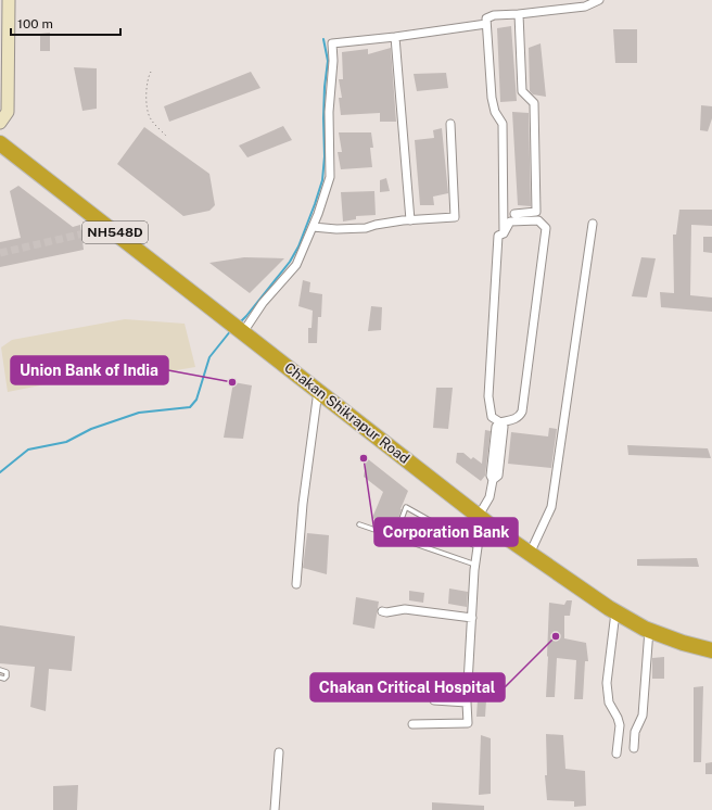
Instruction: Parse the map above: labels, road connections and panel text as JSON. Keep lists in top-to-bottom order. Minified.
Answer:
{"streets":{"highway":["NH548D","Chakan Shikrapur Road"]},"places":["Union Bank of India","Corporation Bank","Chakan Critical Hospital"],"scale_bar":"100 m"}
